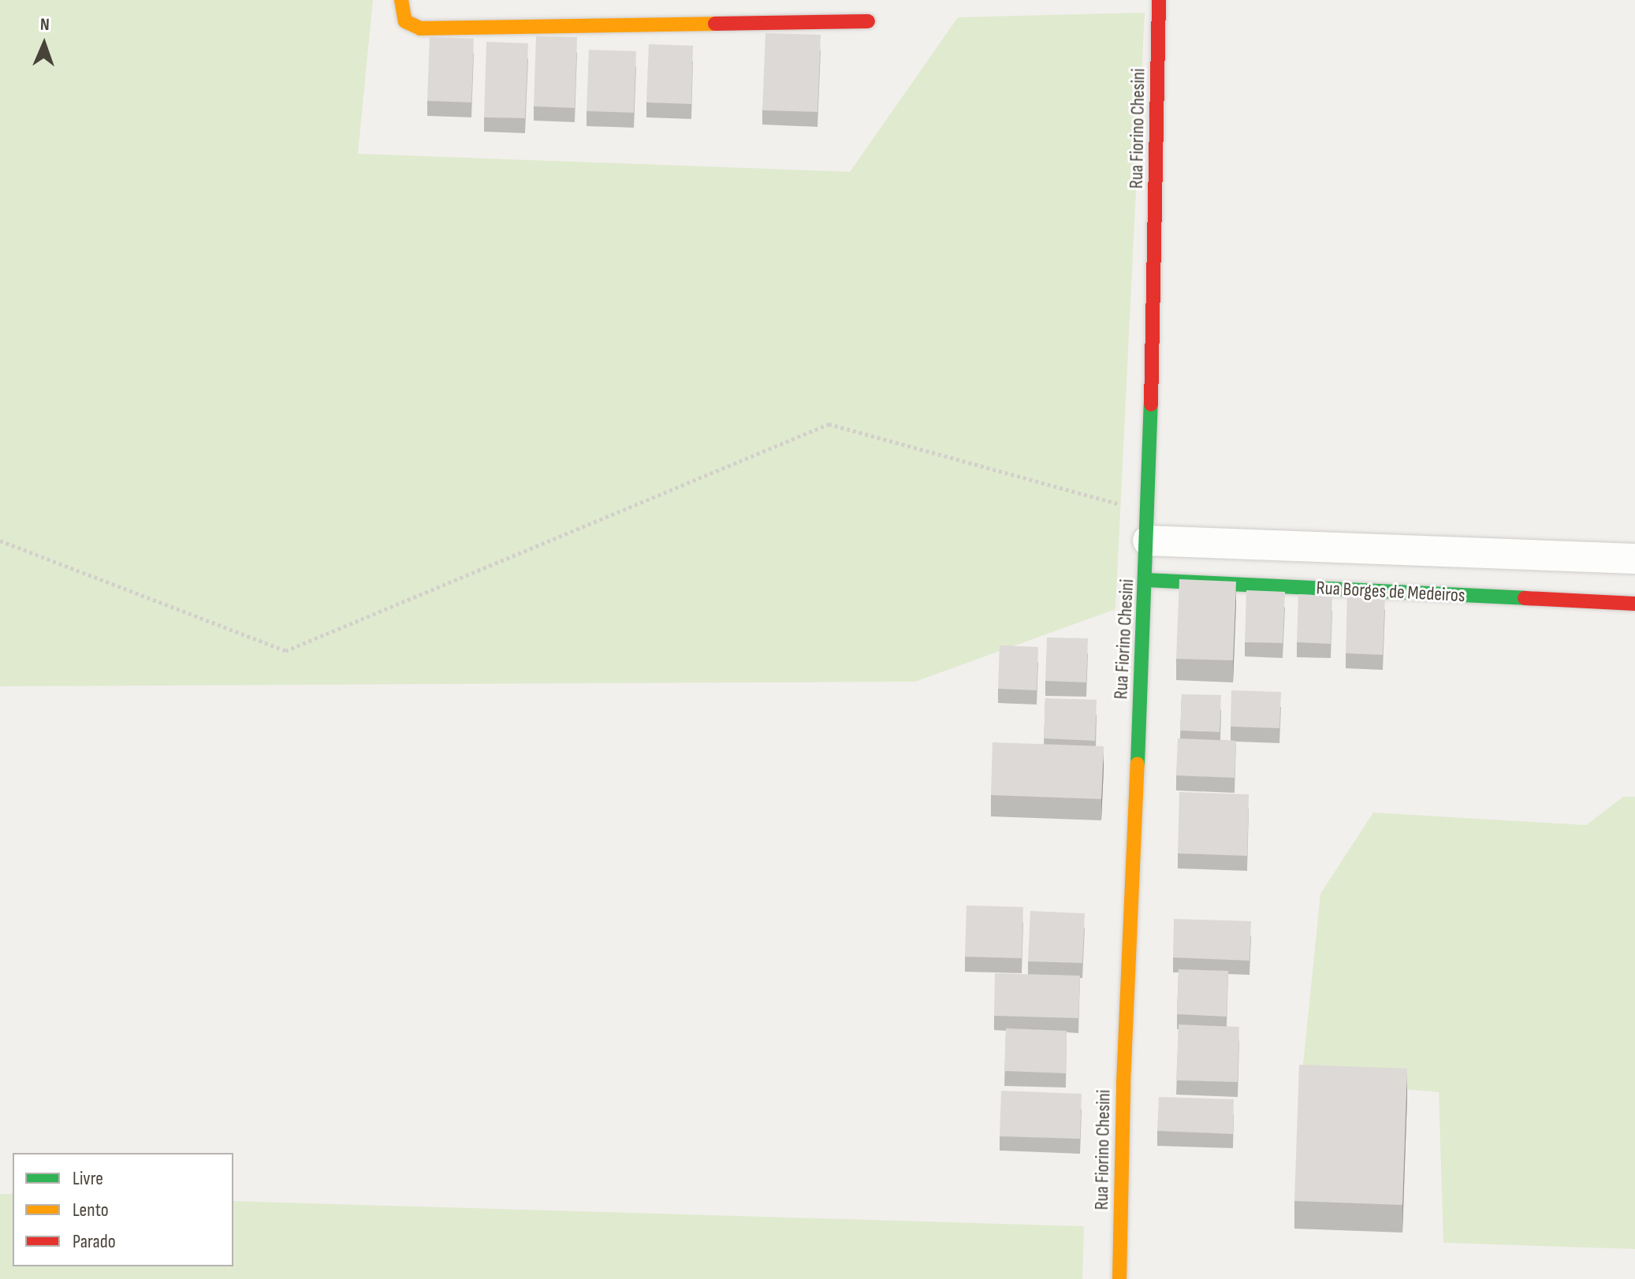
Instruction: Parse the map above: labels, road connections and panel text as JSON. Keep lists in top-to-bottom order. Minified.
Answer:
{"streets":{"street":["Rua Fiorino Chesini","Rua Borges de Medeiros"]},"crossings":[["Rua Fiorino Chesini","Rua Borges de Medeiros"]],"legend":["Livre","Lento","Parado"],"north":"top"}
